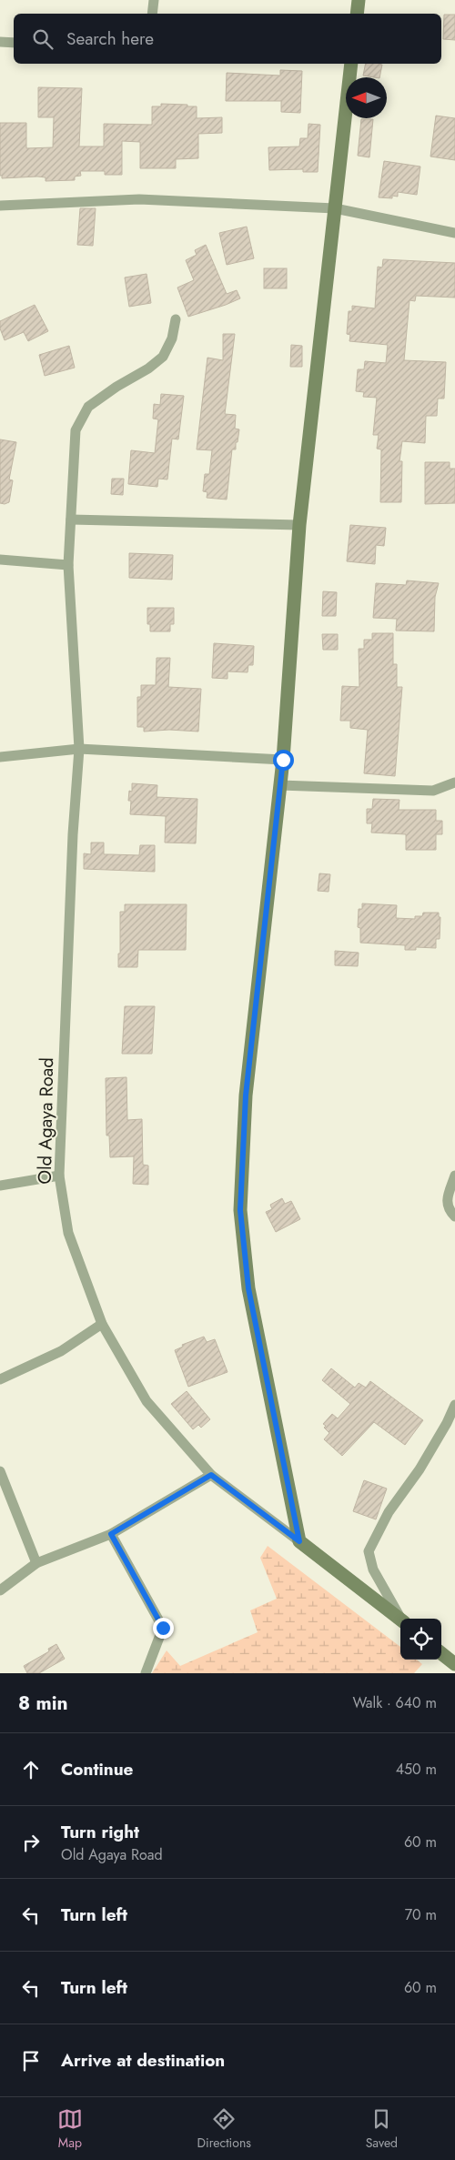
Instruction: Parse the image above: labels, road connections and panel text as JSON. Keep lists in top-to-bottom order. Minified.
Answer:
{"streets":{"street":["Old Agaya Road"]},"north":"left","page":{"search":"Search here","heading":["8 min","Walk · 640 m"],"list":[["Continue","450 m"],["Turn right","Old Agaya Road","60 m"],["Turn left","70 m"],["Turn left","60 m"],"Arrive at destination"],"nav":["Map","Directions","Saved"]}}
